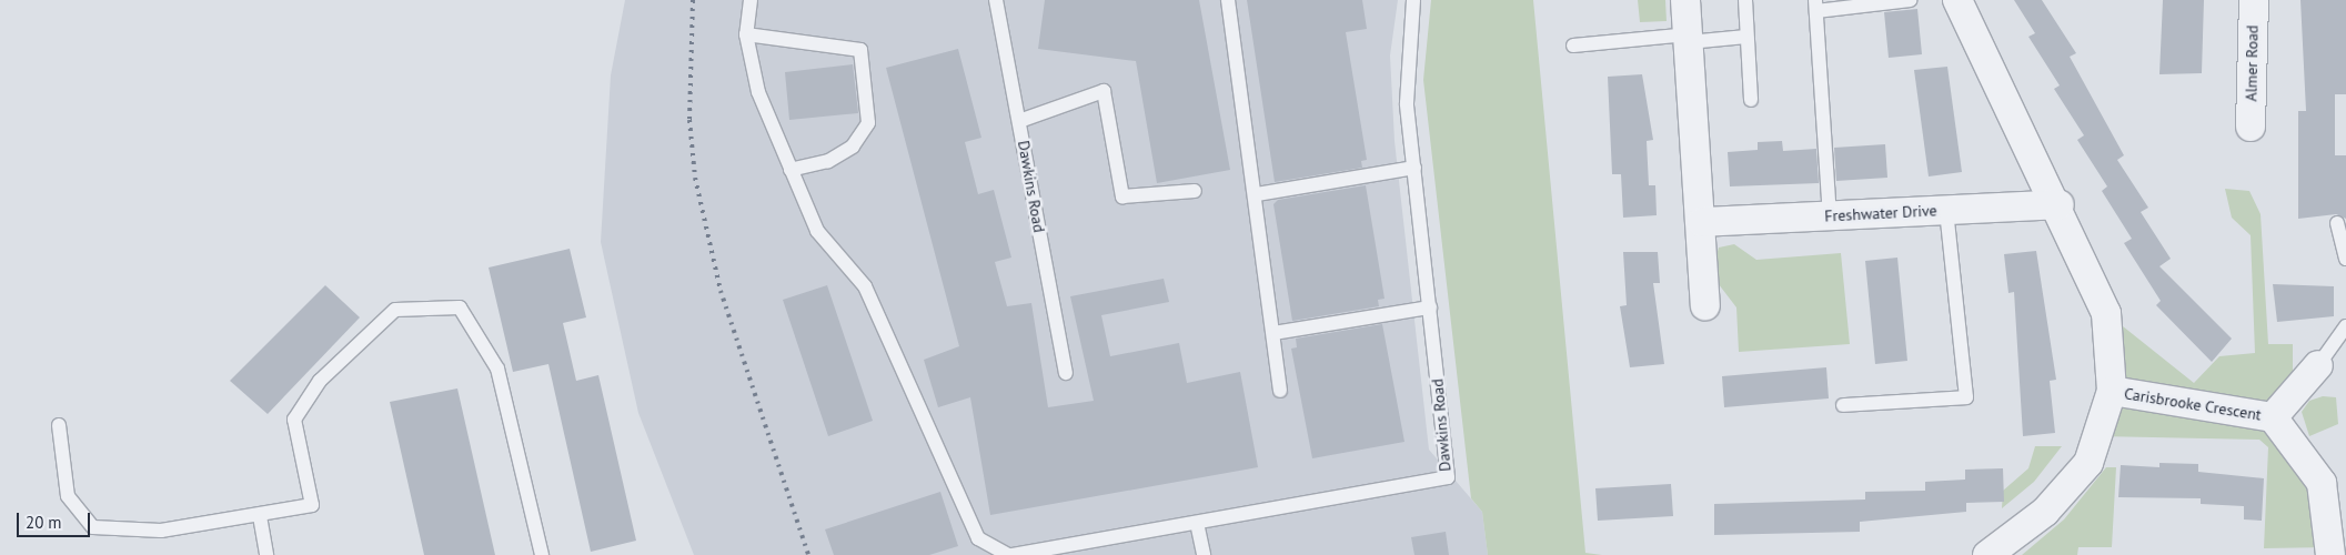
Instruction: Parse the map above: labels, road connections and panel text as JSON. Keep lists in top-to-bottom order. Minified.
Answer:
{"streets":{"street":["Almer Road","Freshwater Drive","Carisbrooke Crescent"],"lane":["Dawkins Road"]},"scale_bar":"20 m"}
